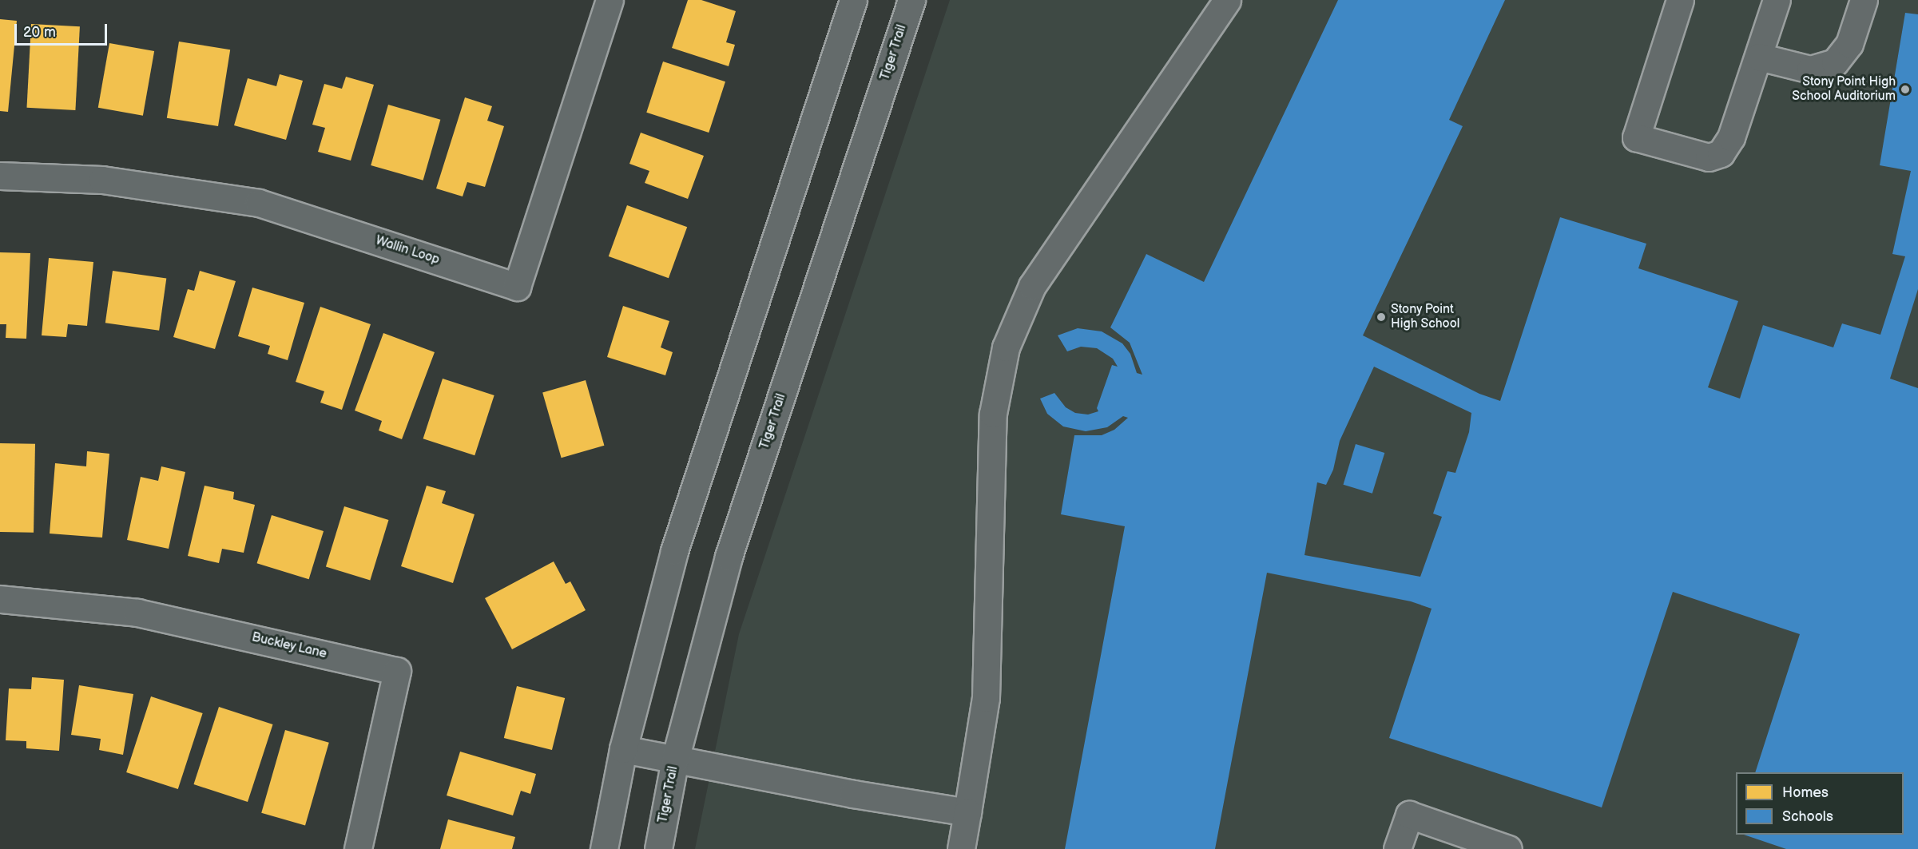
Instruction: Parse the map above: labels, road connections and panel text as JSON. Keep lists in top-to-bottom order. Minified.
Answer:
{"streets":{"street":["Tiger Trail","Wallin Loop","Buckley Lane"]},"places":["Stony Point High School Auditorium","Stony Point High School"],"legend":["Homes","Schools"],"scale_bar":"20 m"}
